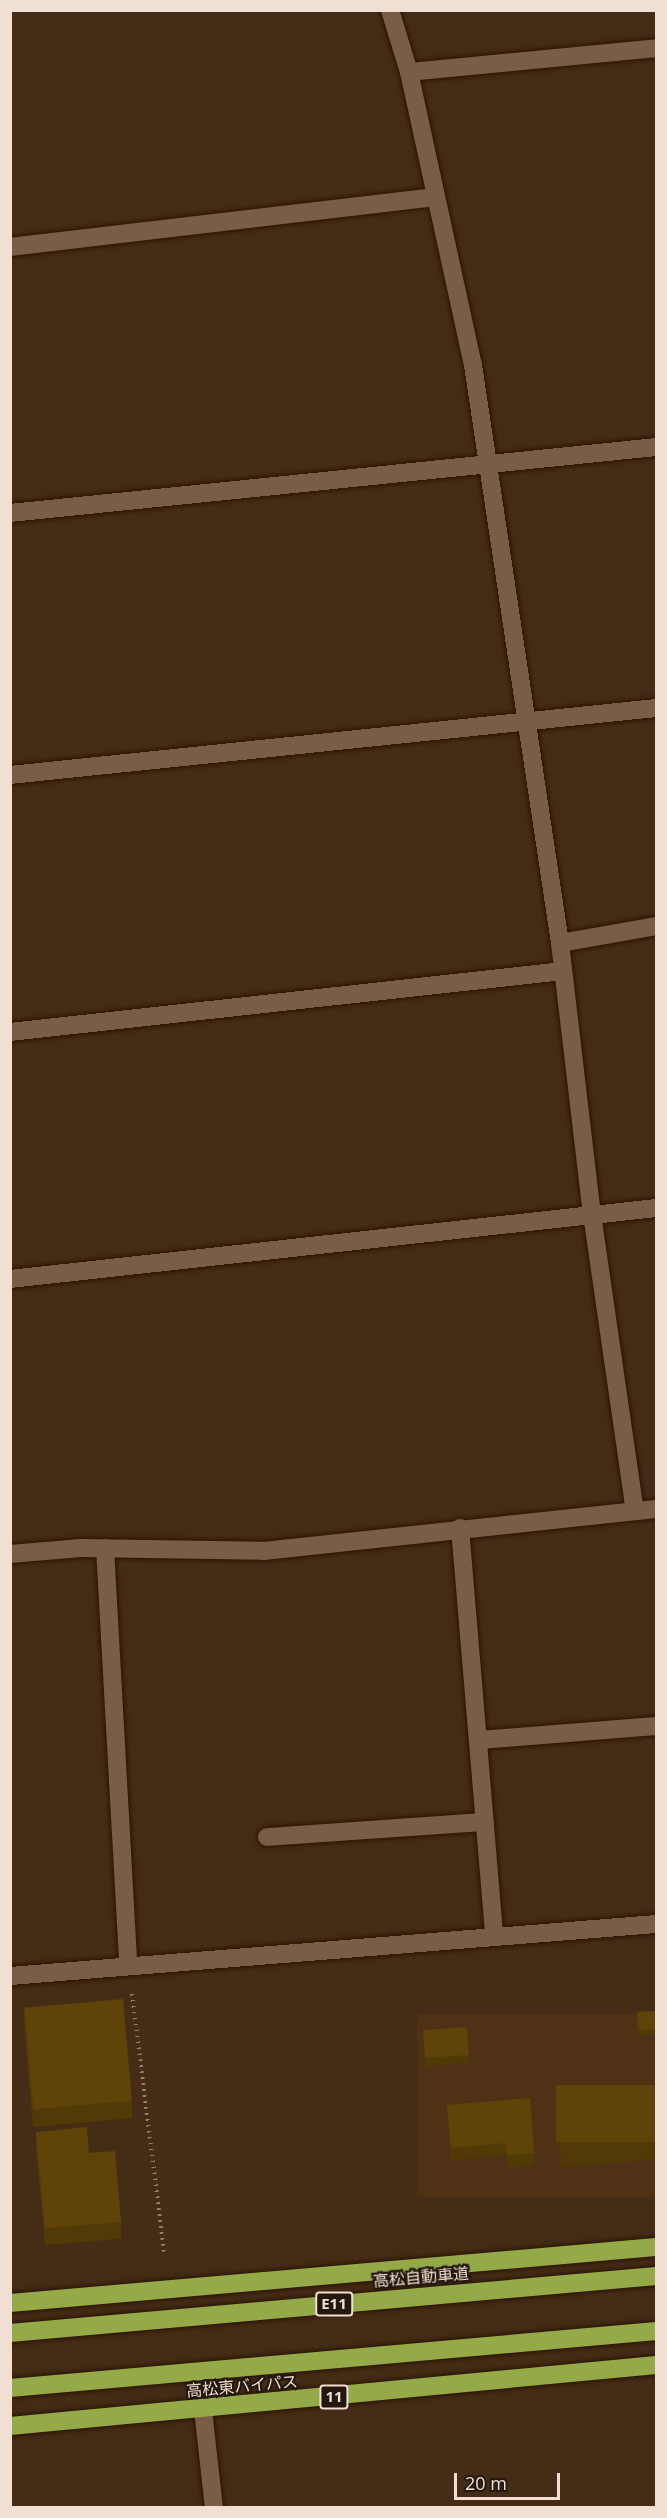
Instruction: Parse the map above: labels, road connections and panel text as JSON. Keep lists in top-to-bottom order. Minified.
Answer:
{"streets":{"highway":["高松自動車道","E11","高松東バイパス","11"]},"scale_bar":"20 m"}
